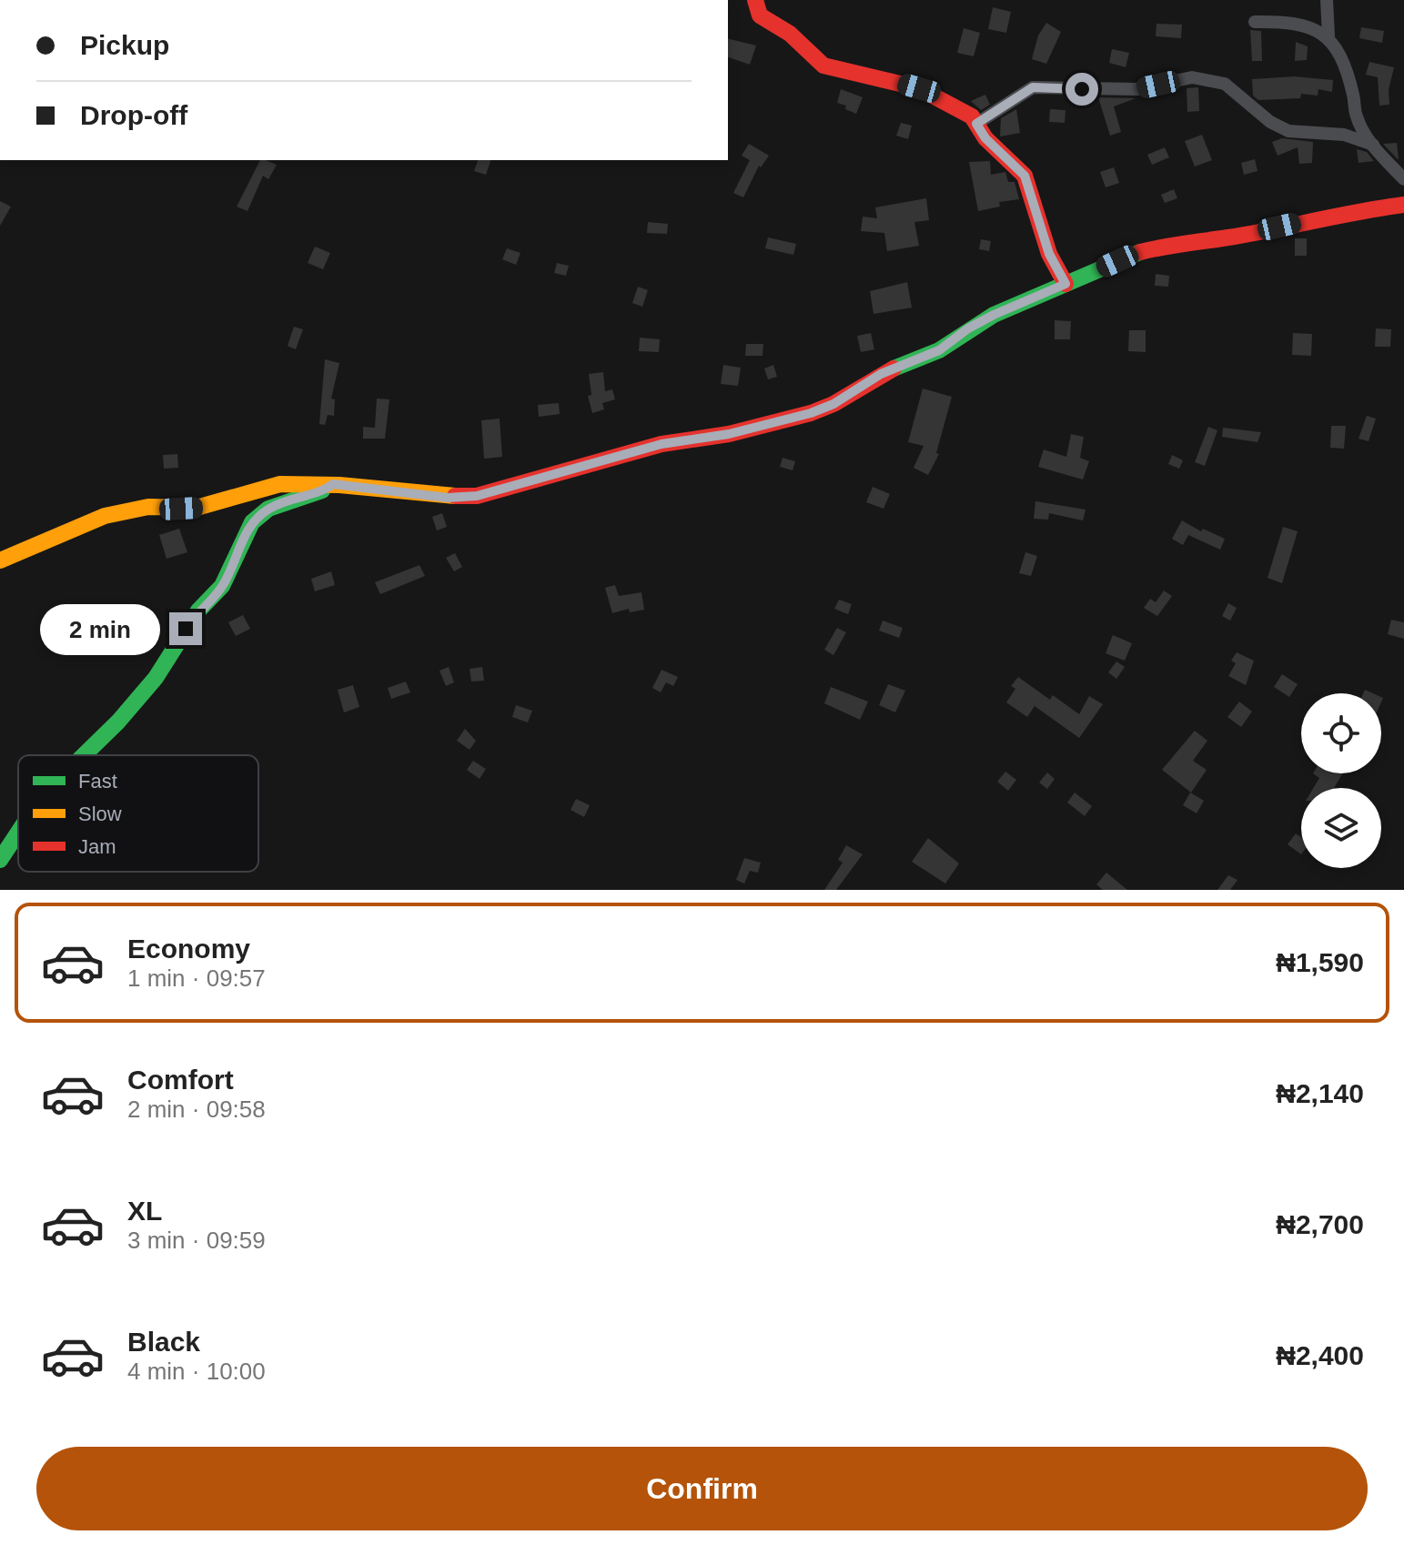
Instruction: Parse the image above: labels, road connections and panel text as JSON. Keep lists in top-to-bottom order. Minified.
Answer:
{"legend":["Fast","Slow","Jam"],"page":{"banner":["Pickup","Drop-off"],"bubble":"2 min","list":[{"name":"Economy","note":"1 min · 09:57","value":"₦1,590"},{"name":"Comfort","note":"2 min · 09:58","value":"₦2,140"},{"name":"XL","note":"3 min · 09:59","value":"₦2,700"},{"name":"Black","note":"4 min · 10:00","value":"₦2,400"}],"buttons":"Confirm"}}
